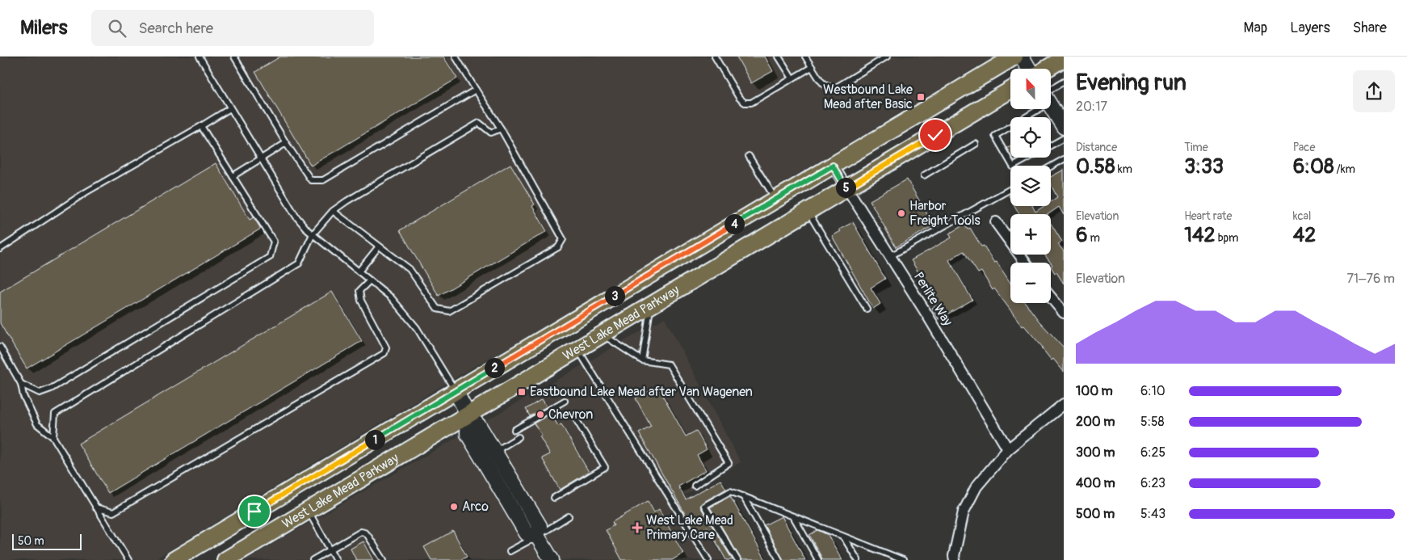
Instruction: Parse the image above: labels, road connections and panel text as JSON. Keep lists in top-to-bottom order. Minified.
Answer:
{"streets":{"main road":["West Lake Mead Parkway"],"street":["Perlite Way"]},"crossings":[["Perlite Way","West Lake Mead Parkway"]],"places":{"transit":["Westbound Lake Mead after Basic","Eastbound Lake Mead after Van Wagenen"],"other":["Harbor Freight Tools","Chevron","Arco"],"health":["West Lake Mead Primary Care"]},"scale_bar":"50 m","north":"top","page":{"header":"Milers","search":"Search here","nav":["Map","Layers","Share"],"heading":["Evening run","20:17"],"map_buttons":["+","−"],"stats":[["Distance","0.58 km"],["Time","3:33"],["Pace","6:08 /km"],["Elevation","6 m"],["Heart rate","142 bpm"],["kcal","42"]],"pins":["5","4","3","2","1"],"chart":["Elevation","71–76 m"],"list":[{"name":"100 m","note":"6:10"},{"name":"200 m","note":"5:58"},{"name":"300 m","note":"6:25"},{"name":"400 m","note":"6:23"},{"name":"500 m","note":"5:43"}],"scale":"50 m"}}
